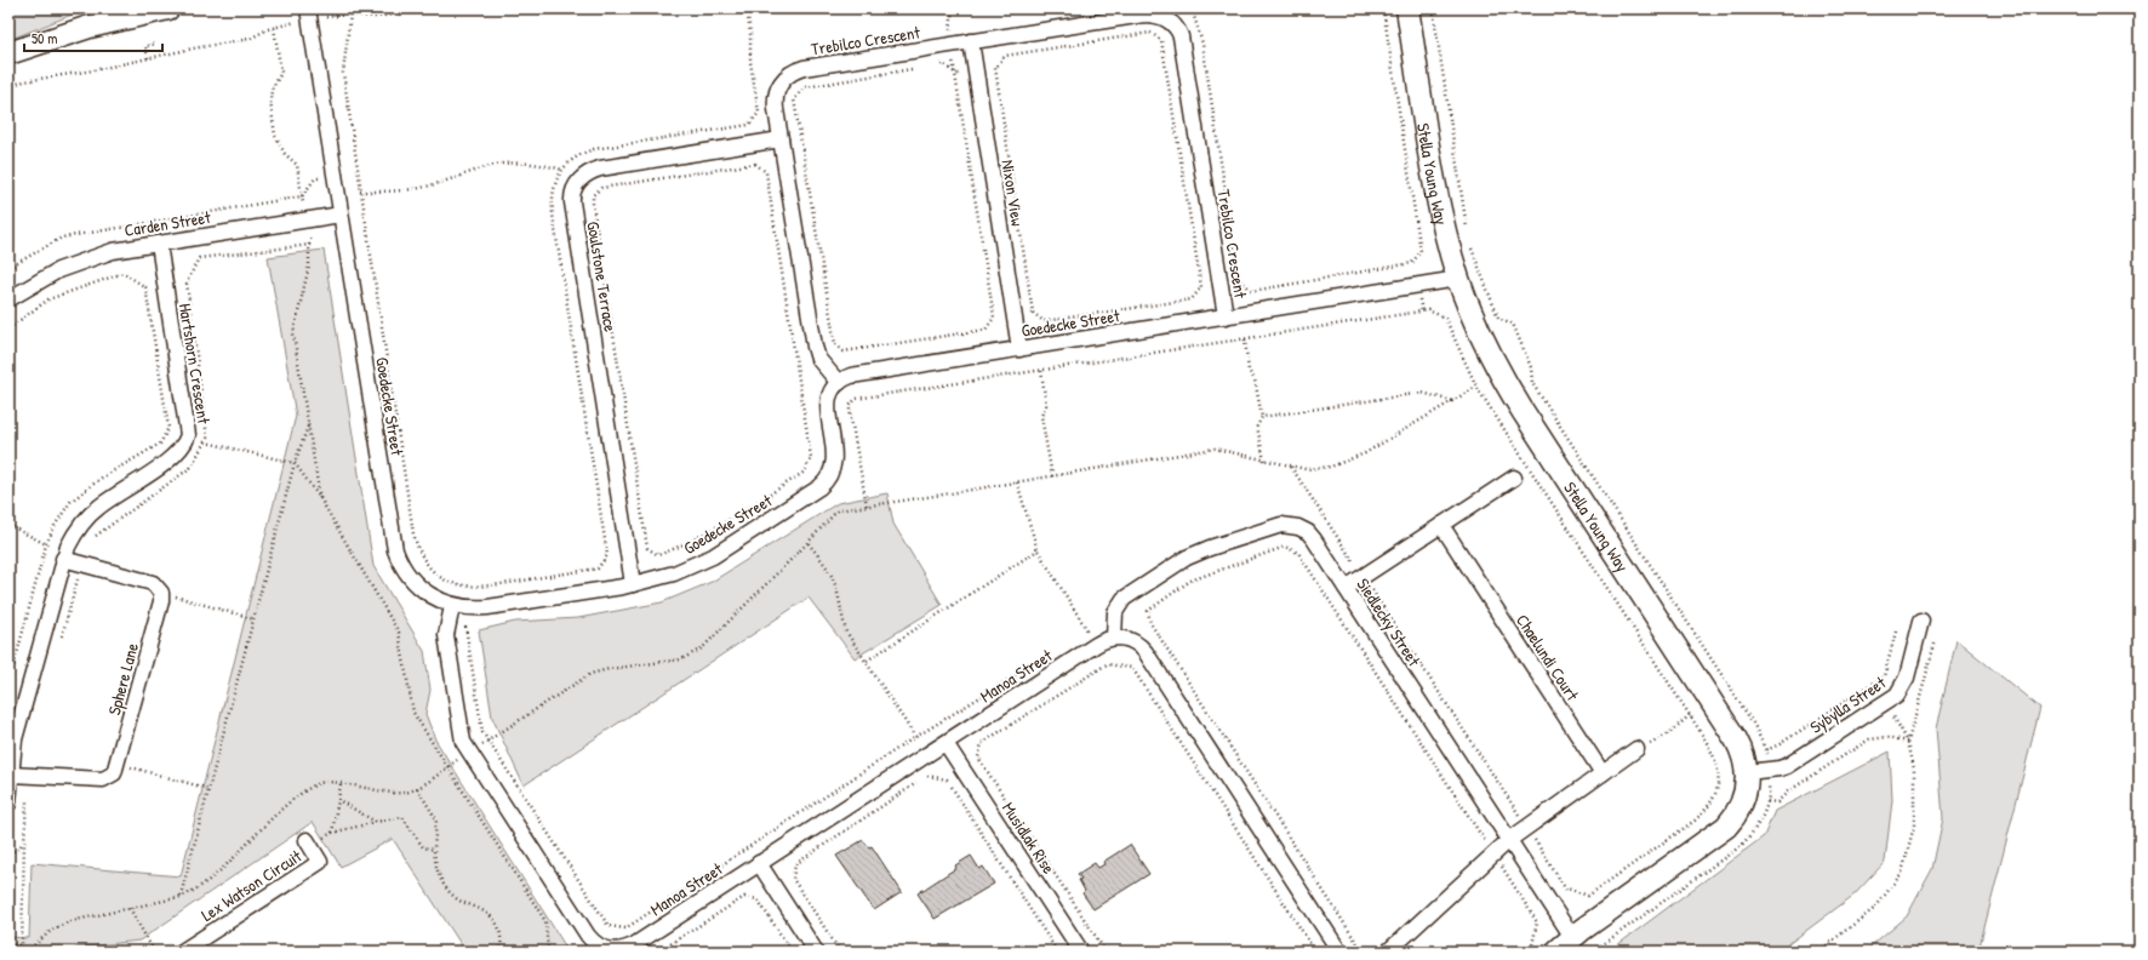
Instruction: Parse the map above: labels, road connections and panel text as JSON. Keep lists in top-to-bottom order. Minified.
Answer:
{"streets":{"street":["Trebilco Crescent","Stella Young Way","Nixon View","Carden Street","Goulstone Terrace","Goedecke Street","Hartshorn Crescent","Siedlecky Street","Chaelundi Court","Manoa Street","Sphere Lane","Sybylla Street","Musidlak Rise","Lex Watson Circuit"]},"crossings":[["Trebilco Crescent","Nixon View"],["Trebilco Crescent","Goulstone Terrace"],["Trebilco Crescent","Goedecke Street"],["Stella Young Way","Goedecke Street"],["Stella Young Way","Siedlecky Street"],["Stella Young Way","Sybylla Street"],["Nixon View","Goedecke Street"],["Carden Street","Goedecke Street"],["Carden Street","Hartshorn Crescent"],["Goulstone Terrace","Goedecke Street"],["Goedecke Street","Manoa Street"],["Siedlecky Street","Manoa Street"],["Manoa Street","Musidlak Rise"]],"scale_bar":"50 m"}
